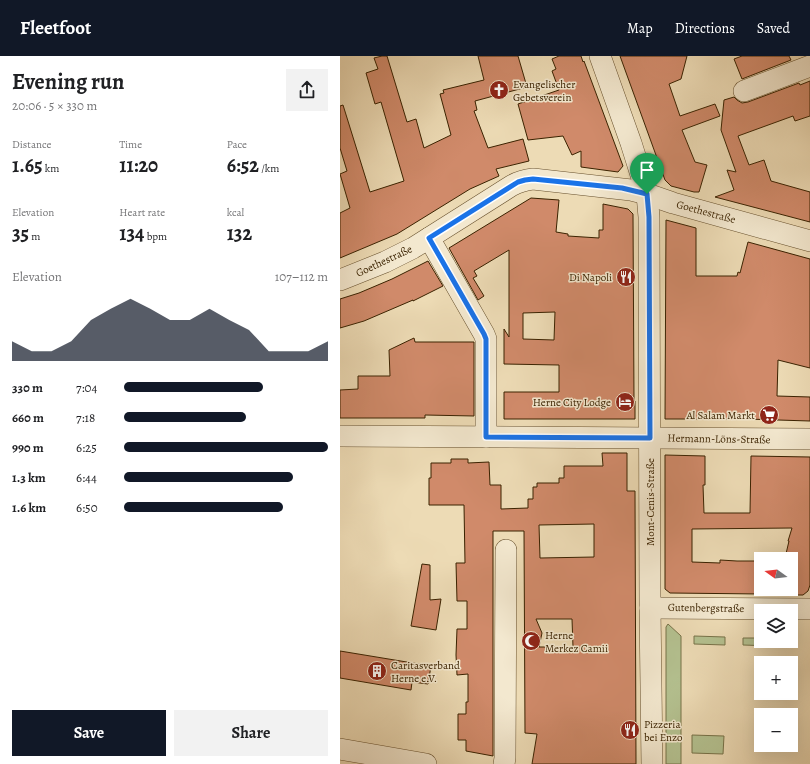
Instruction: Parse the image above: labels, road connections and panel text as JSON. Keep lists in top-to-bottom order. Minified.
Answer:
{"streets":{"street":["Goethestraße","Hermann-Löns-Straße","Mont-Cenis-Straße","Gutenbergstraße"]},"crossings":[["Goethestraße","Mont-Cenis-Straße"],["Hermann-Löns-Straße","Mont-Cenis-Straße"],["Mont-Cenis-Straße","Gutenbergstraße"]],"places":{"church":["Evangelischer Gebetsverein"],"restaurant":["Di Napoli","Pizzeria bei Enzo"],"hotel":["Herne City Lodge"],"supermarket":["Al Salam Markt"],"mosque":["Herne Merkez Camii"],"building":["Caritasverband Herne e.V."]},"north":"left","page":{"header":"Fleetfoot","nav":["Map","Directions","Saved"],"heading":["Evening run","20:06 · 5 × 330 m"],"stats":[["Distance","1.65 km"],["Time","11:20"],["Pace","6:52 /km"],["Elevation","35 m"],["Heart rate","134 bpm"],["kcal","132"]],"chart":["Elevation","107–112 m"],"list":[{"name":"330 m","note":"7:04"},{"name":"660 m","note":"7:18"},{"name":"990 m","note":"6:25"},{"name":"1.3 km","note":"6:44"},{"name":"1.6 km","note":"6:50"}],"map_buttons":["+","−"],"buttons":["Save","Share"]}}
